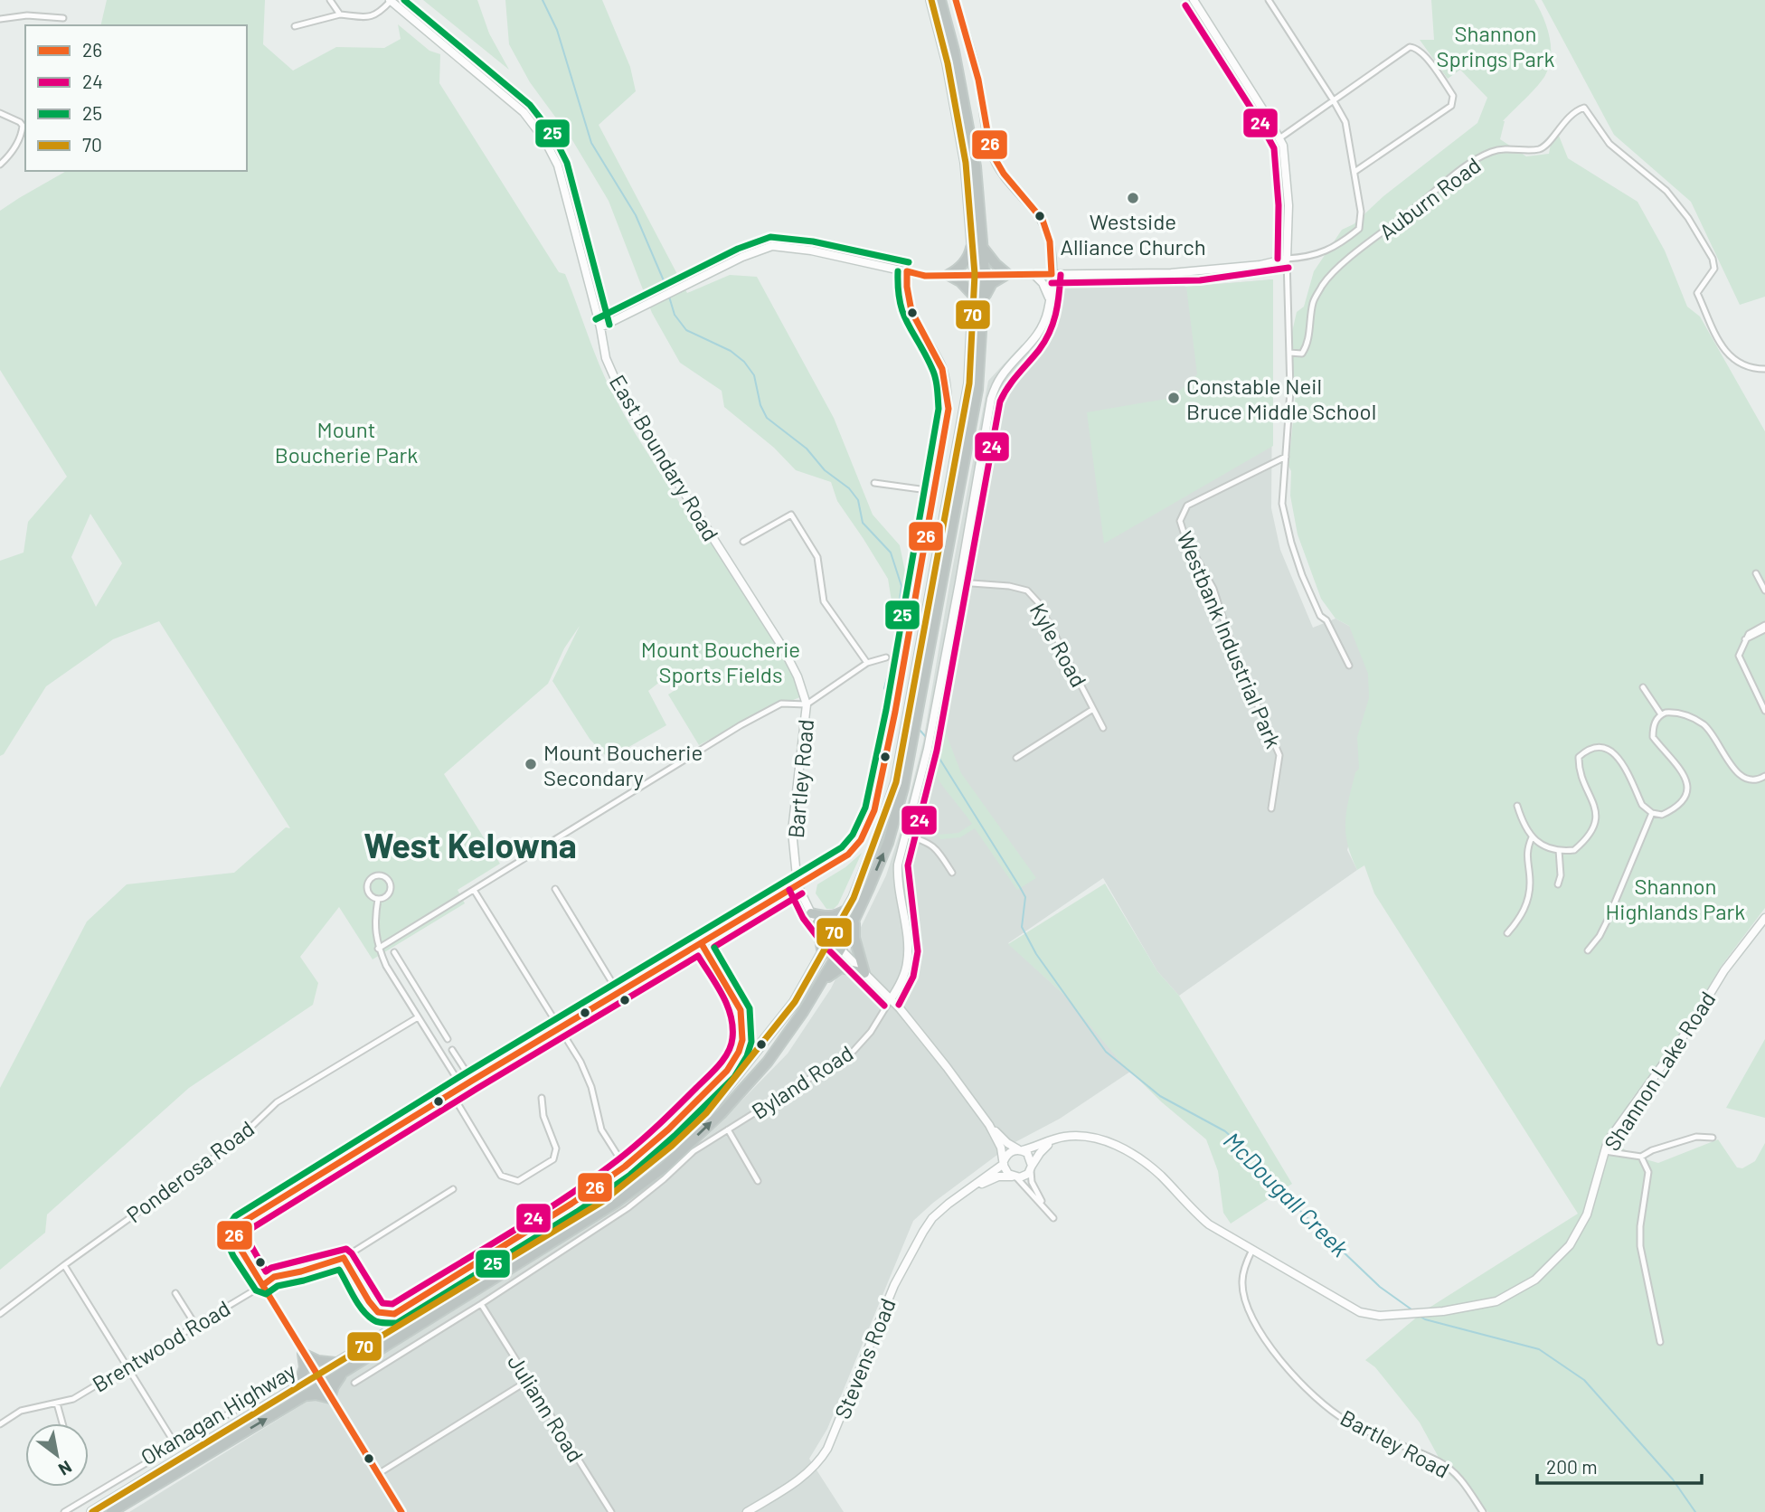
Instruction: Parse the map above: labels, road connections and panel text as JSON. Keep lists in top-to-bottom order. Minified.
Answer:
{"streets":{"highway":["Okanagan Highway"],"street":["Auburn Road","East Boundary Road","Westbank Industrial Park","Kyle Road","Bartley Road","Shannon Lake Road","Byland Road","Ponderosa Road","Brentwood Road","Stevens Road","Juliann Road"]},"crossings":[["East Boundary Road","Bartley Road"],["Kyle Road","Byland Road"],["Bartley Road","Shannon Lake Road"],["Bartley Road","Byland Road"],["Bartley Road","Stevens Road"],["Bartley Road","Okanagan Highway"],["Shannon Lake Road","Stevens Road"],["Byland Road","Juliann Road"]],"districts":["West Kelowna"],"water":["McDougall Creek"],"parks":["Shannon Springs Park","Mount Boucherie Park","Mount Boucherie Sports Fields","Shannon Highlands Park"],"places":["Westside Alliance Church","Constable Neil Bruce Middle School","Mount Boucherie Secondary"],"lines":["transit line 26","transit line 25","transit line 70","transit line 24"],"legend":["26","24","25","70"],"scale_bar":"200 m","north":"bottom right"}
